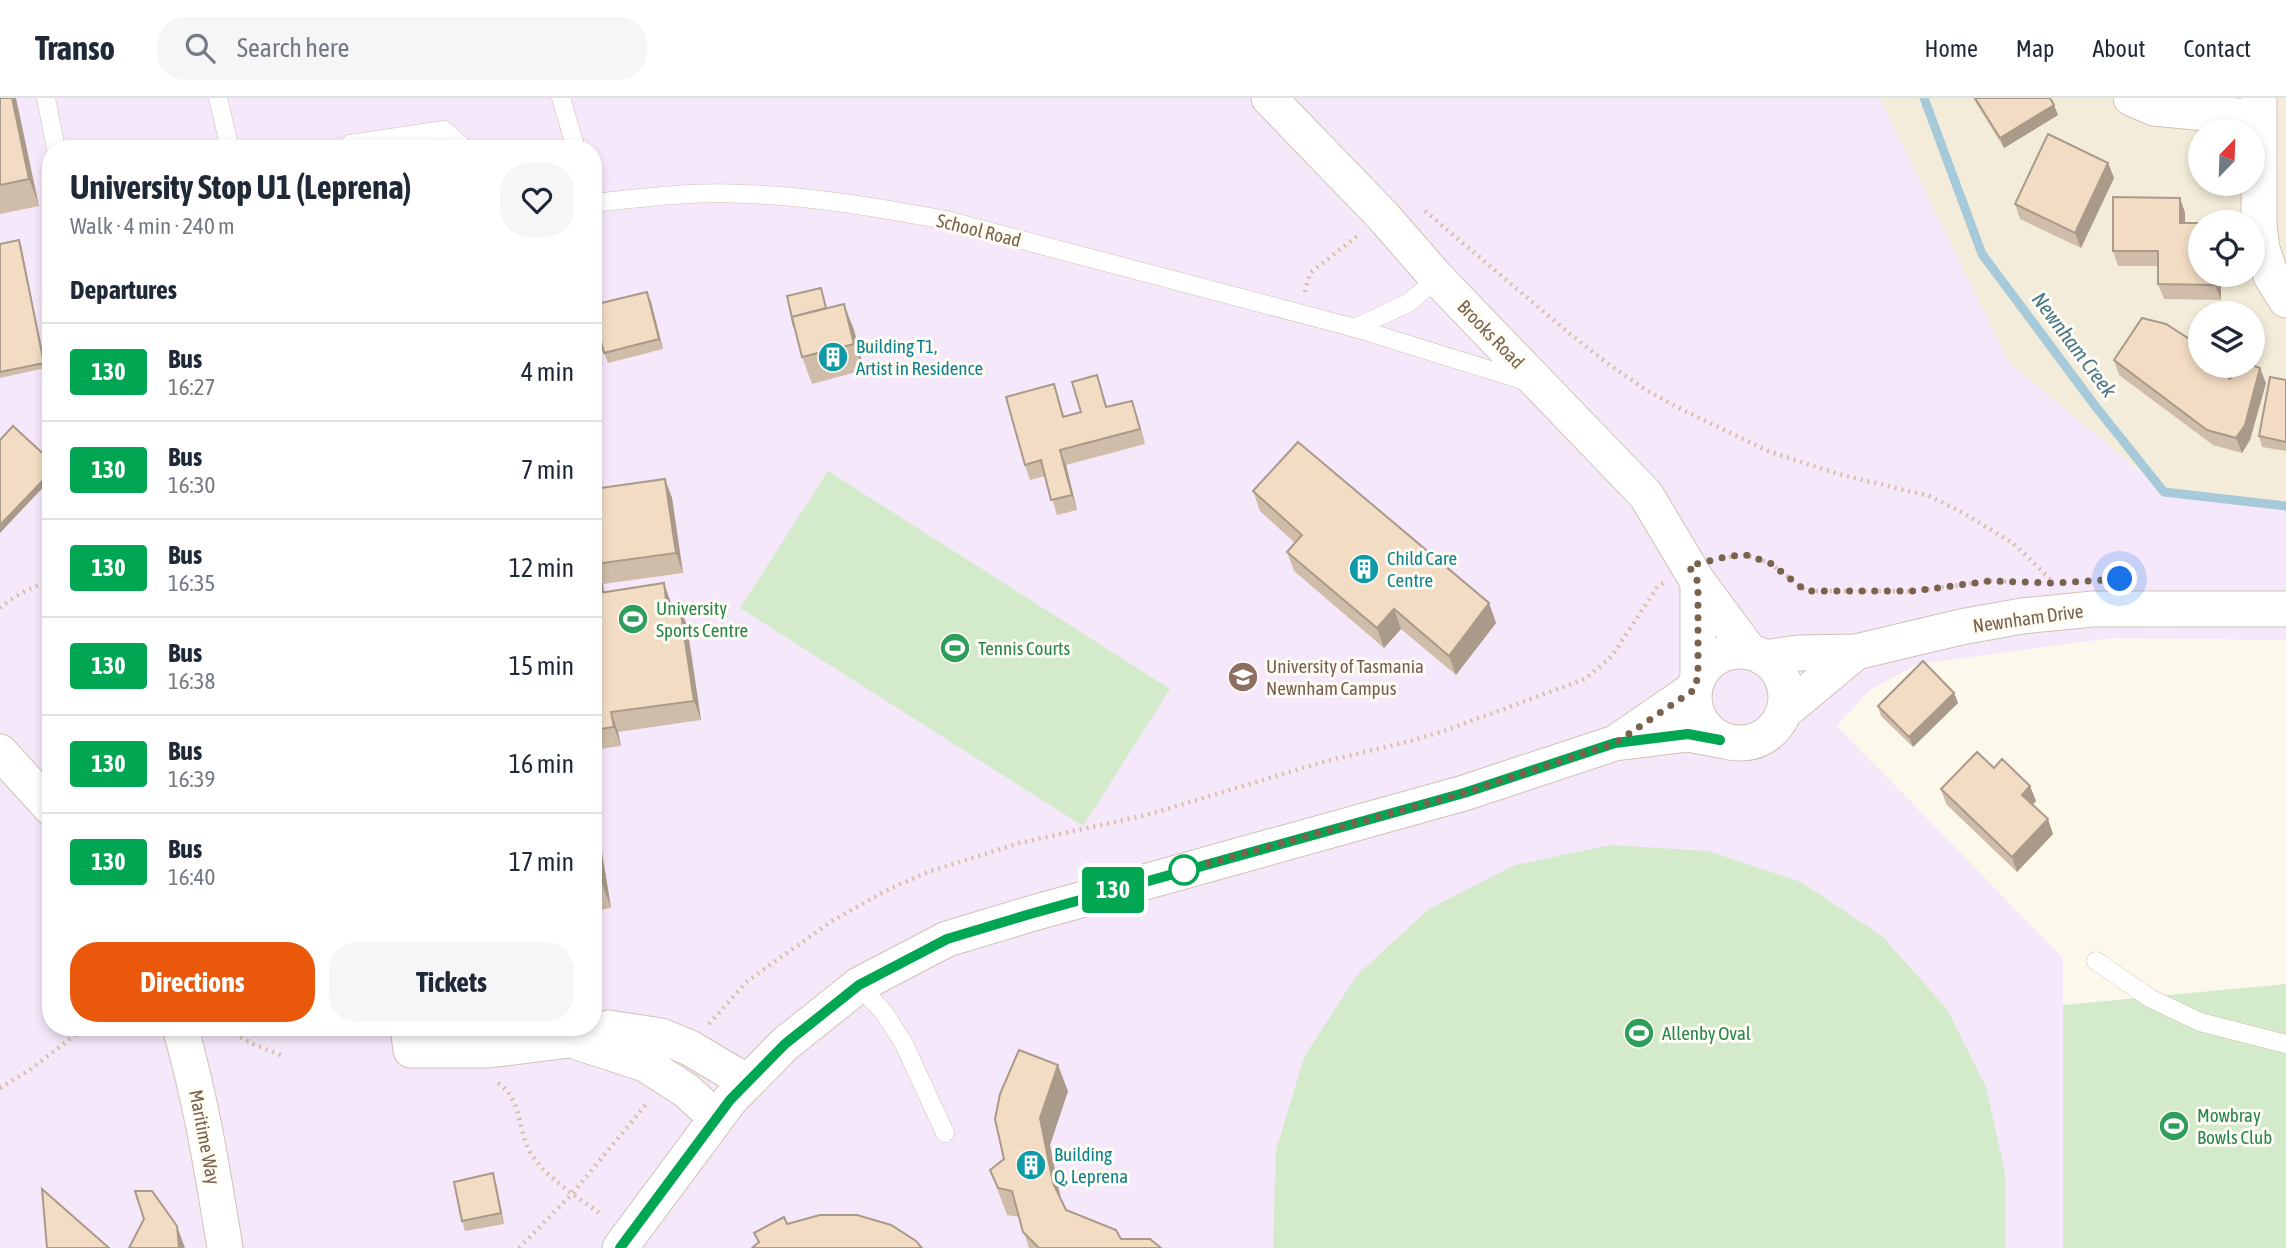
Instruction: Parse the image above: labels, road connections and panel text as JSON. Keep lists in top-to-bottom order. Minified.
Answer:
{"streets":{"street":["Brooks Road","Newnham Drive","Maritime Way"],"lane":["School Road"]},"crossings":[["School Road","Brooks Road"],["Brooks Road","Newnham Drive"]],"water":["Newnham Creek"],"places":{"building":["Building T1, Artist in Residence","Child Care Centre","Building Q, Leprena"],"sports":["University Sports Centre","Tennis Courts","Allenby Oval","Mowbray Bowls Club"],"school or university":["University of Tasmania Newnham Campus"]},"lines":["bus line 130"],"north":"top right","page":{"header":"Transo","search":"Search here","nav":["Home","Map","About","Contact"],"on_map":"130","heading":[["University Stop U1 (Leprena)","Walk · 4 min · 240 m"],"Departures"],"list":[{"mark":"130","name":"Bus","note":"16:27","value":"4 min"},{"mark":"130","name":"Bus","note":"16:30","value":"7 min"},{"mark":"130","name":"Bus","note":"16:35","value":"12 min"},{"mark":"130","name":"Bus","note":"16:38","value":"15 min"},{"mark":"130","name":"Bus","note":"16:39","value":"16 min"},{"mark":"130","name":"Bus","note":"16:40","value":"17 min"}],"buttons":["Directions","Tickets"]}}
